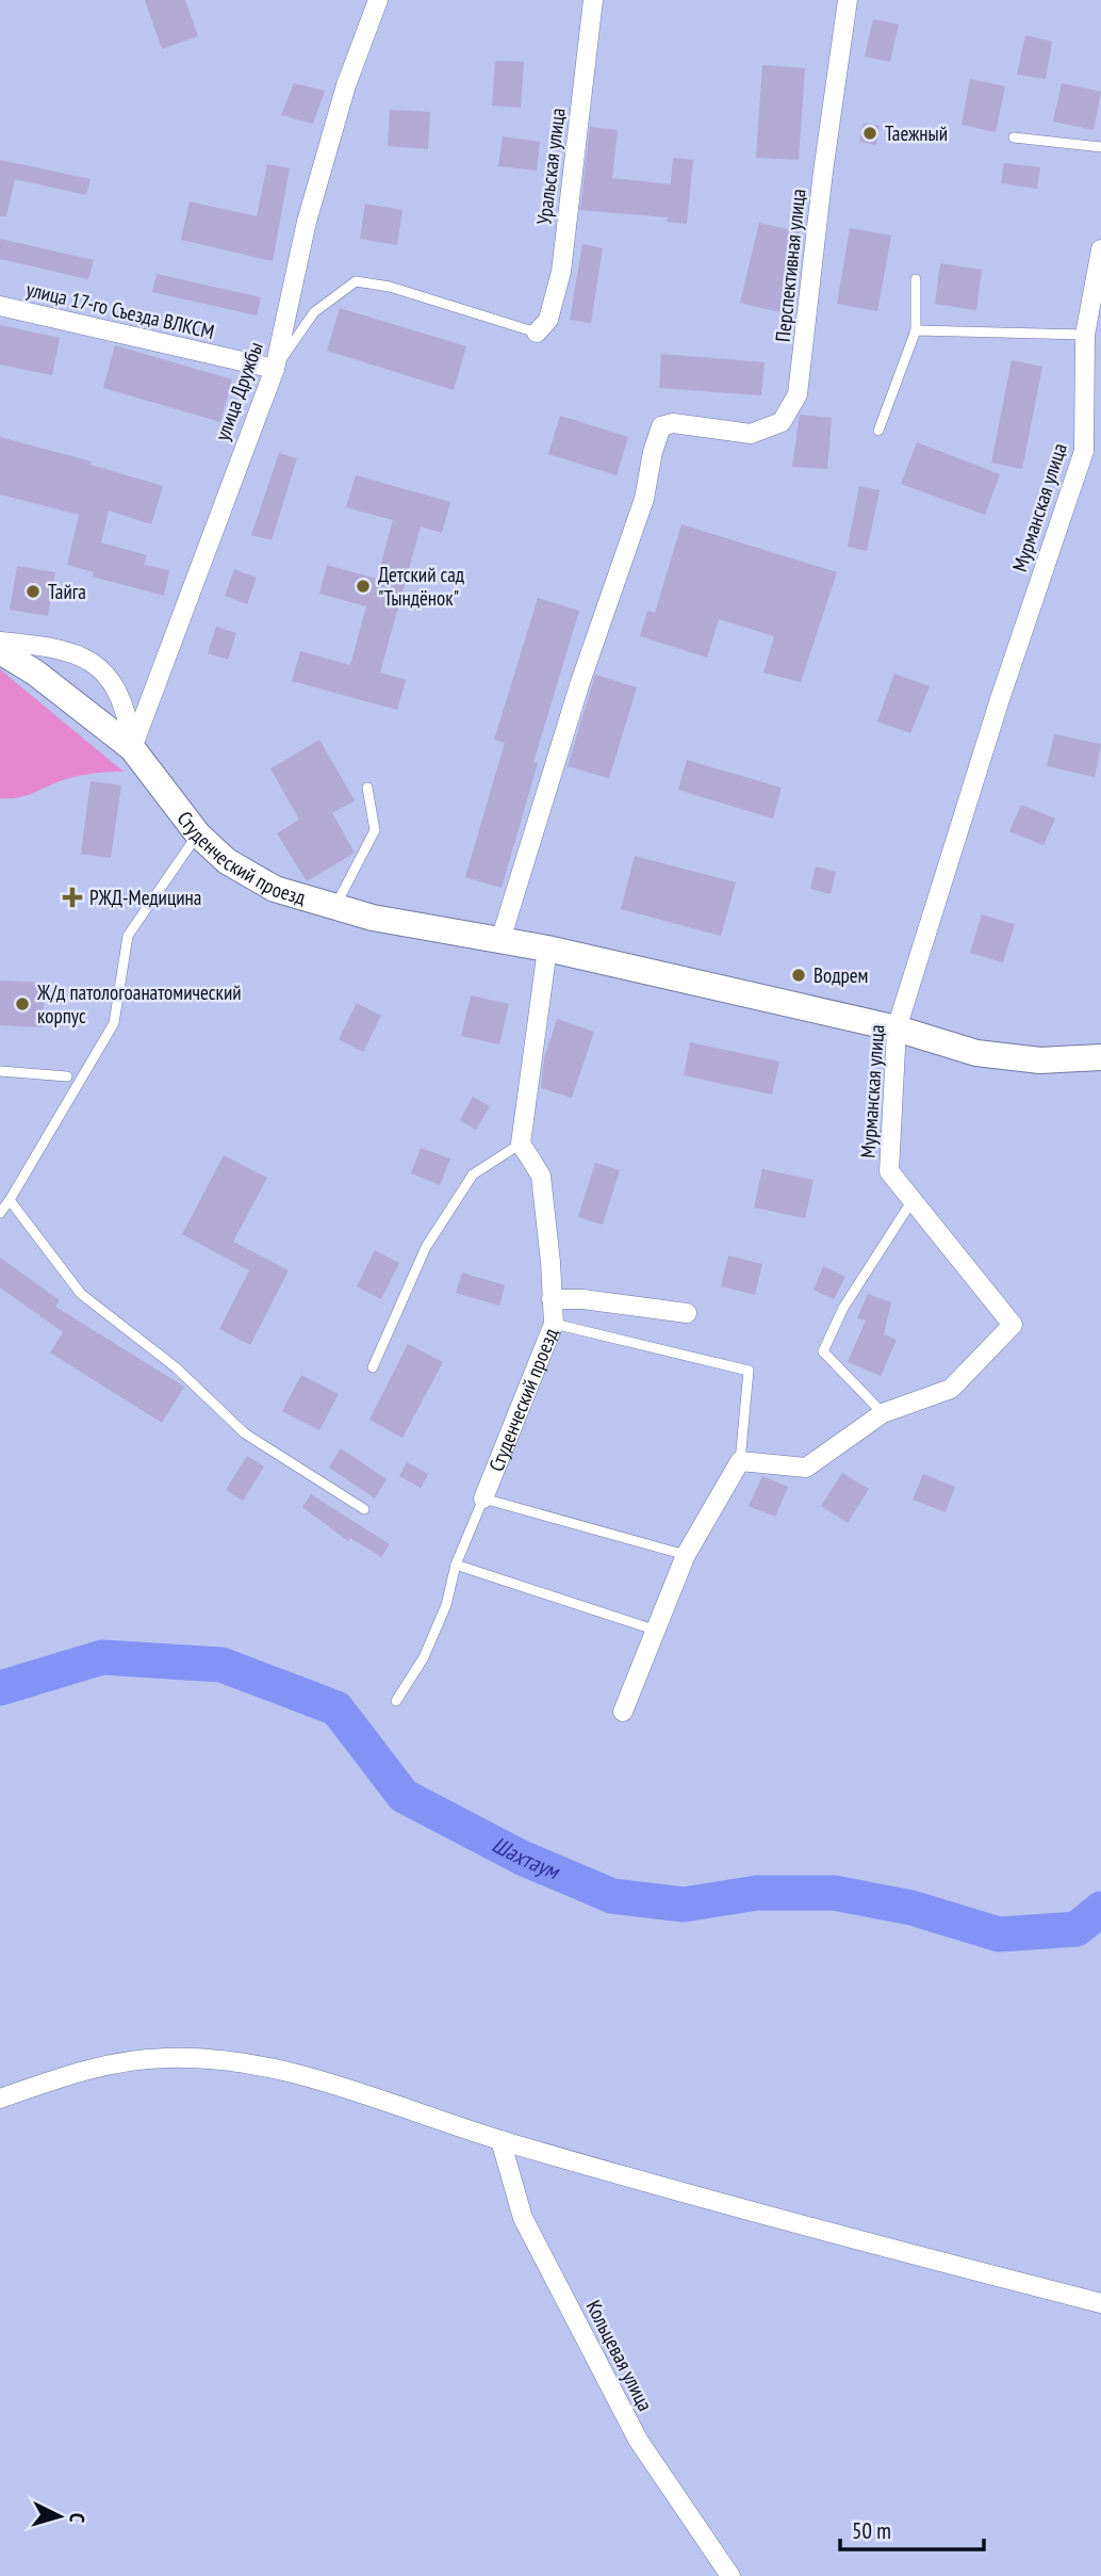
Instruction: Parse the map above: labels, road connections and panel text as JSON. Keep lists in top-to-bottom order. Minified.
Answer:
{"streets":{"street":["Уральская улица","Перспективная улица","улица 17-го Съезда ВЛКСМ","улица Дружбы","Мурманская улица","Студенческий проезд","Кольцевая улица"]},"crossings":[["Перспективная улица","Студенческий проезд"],["улица 17-го Съезда ВЛКСМ","улица Дружбы"],["улица Дружбы","Студенческий проезд"],["Мурманская улица","Студенческий проезд"]],"water":["Шахтаум"],"places":{"other":["Таежный","Детский сад \"Тындёнок\"","Тайга","Водрем","Ж/д патологоанатомический корпус"],"health":["РЖД-Медицина"]},"scale_bar":"50 m","north":"right"}
